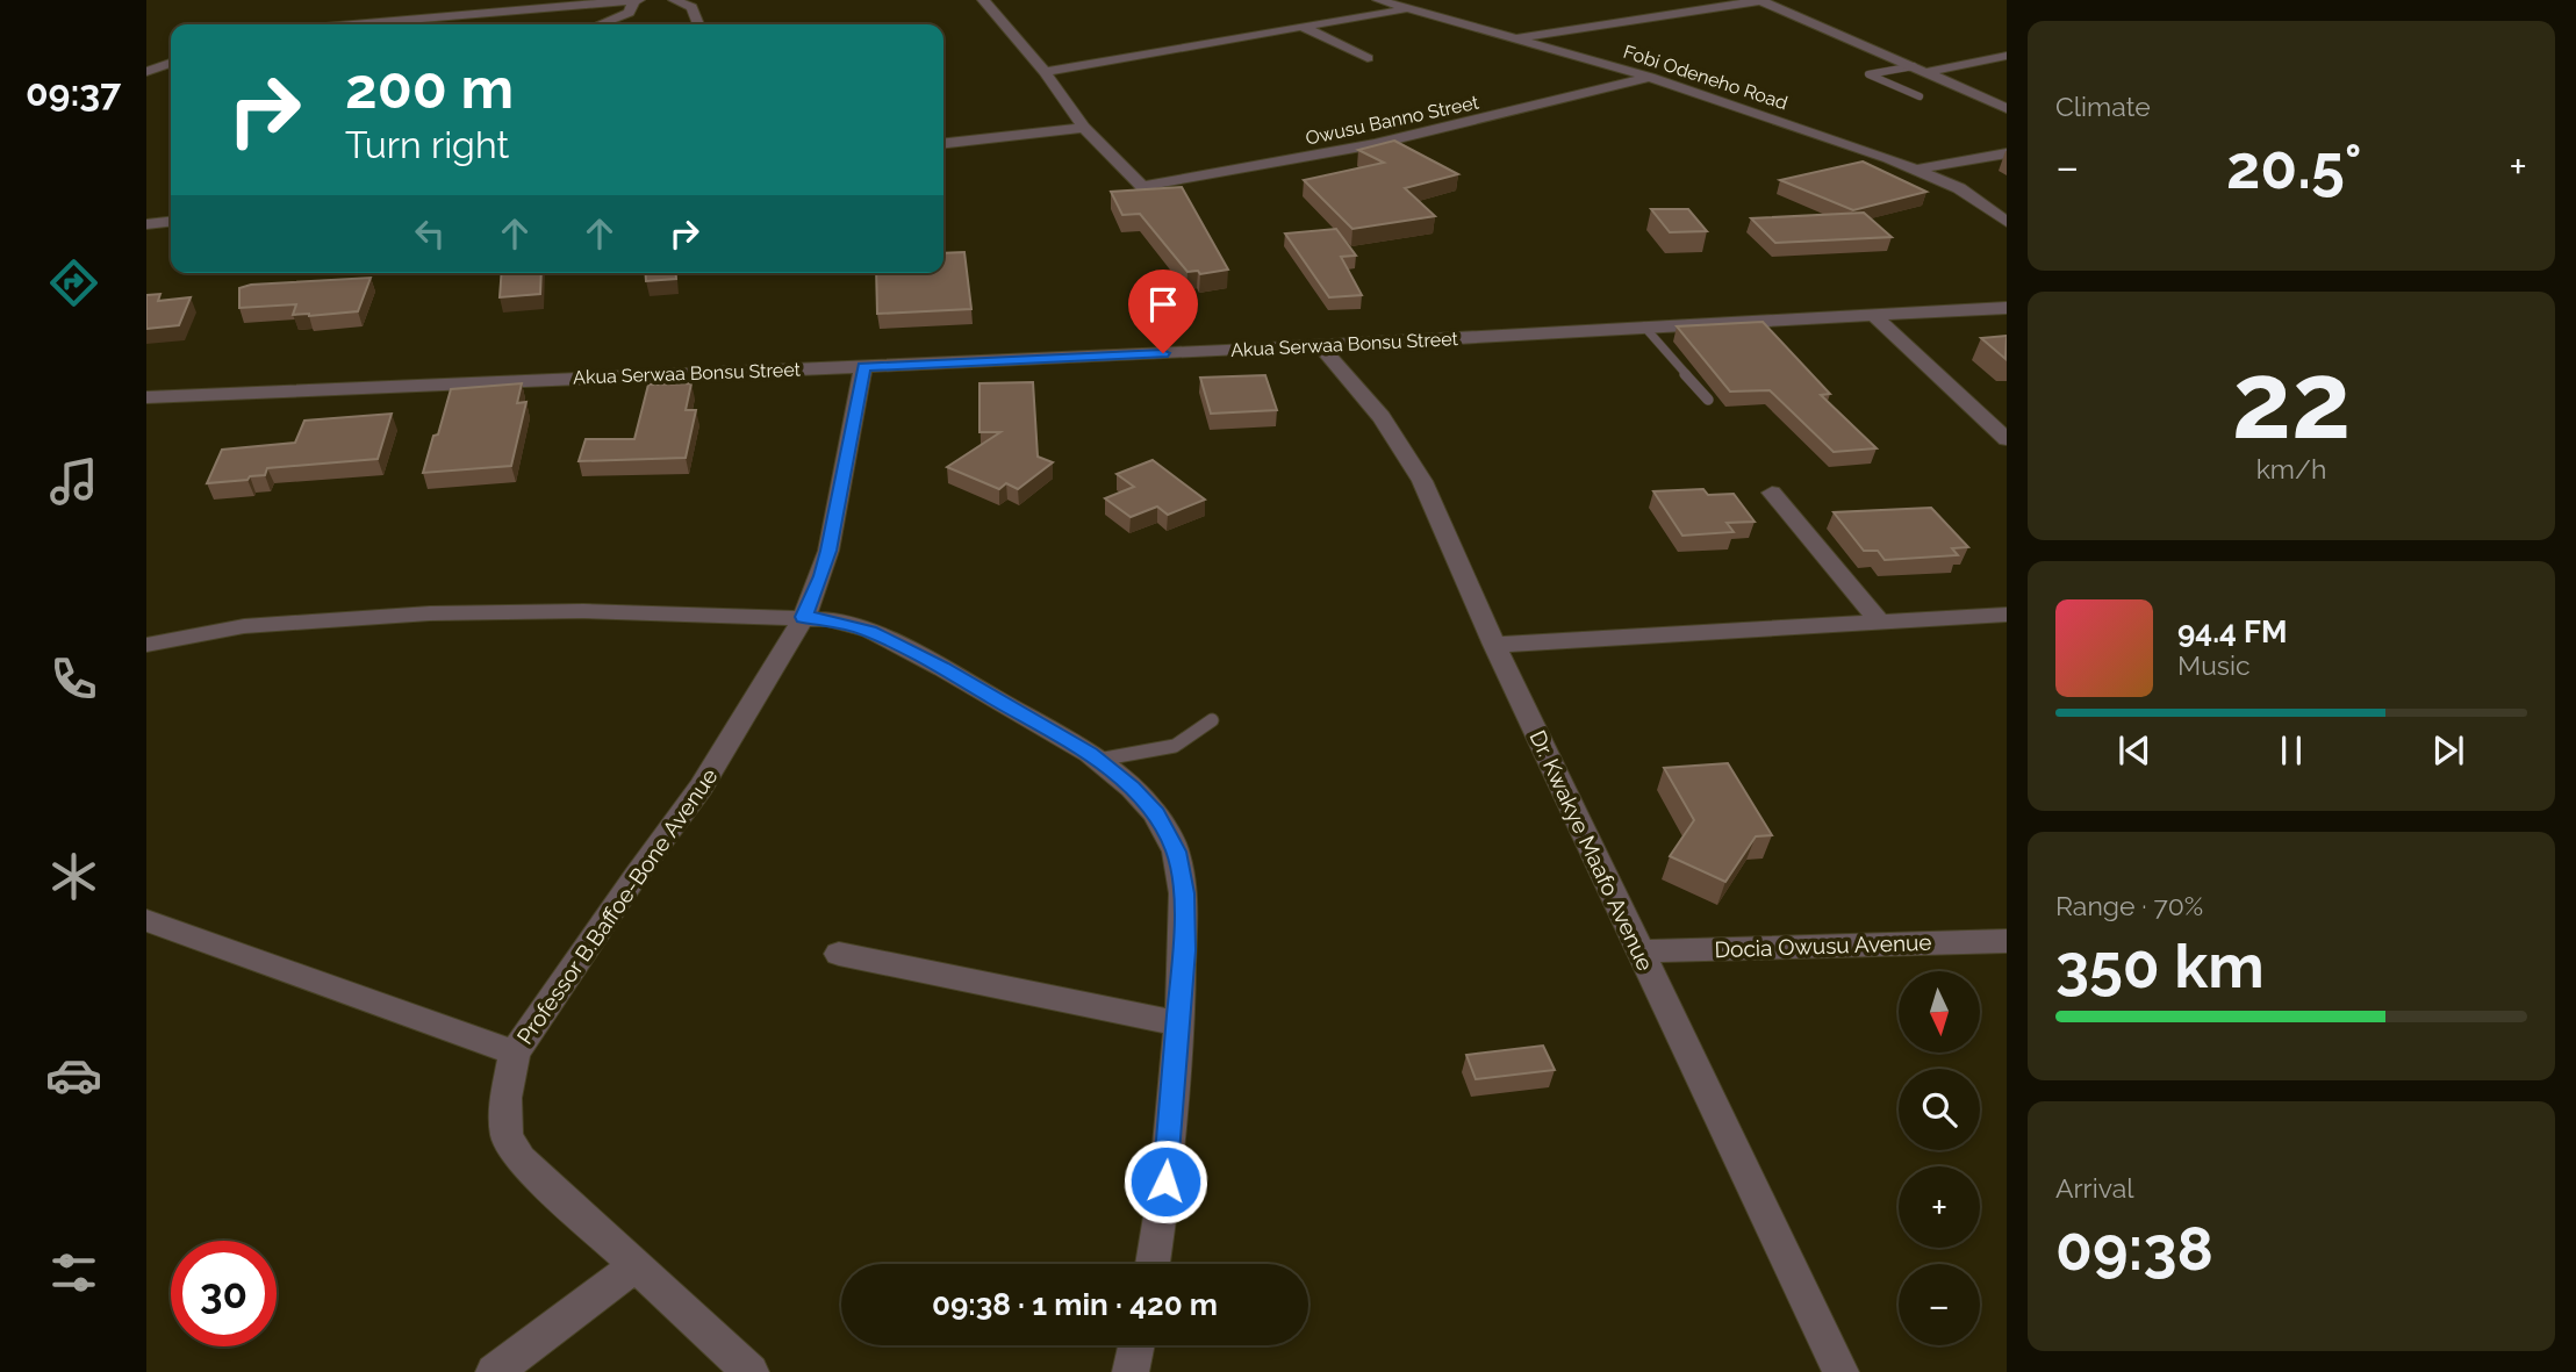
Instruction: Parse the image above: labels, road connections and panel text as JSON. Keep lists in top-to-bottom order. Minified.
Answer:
{"streets":{"street":["Fobi Odeneho Road","Owusu Banno Street","Akua Serwaa Bonsu Street","Dr. Kwakye Maafo Avenue","Professor B.Baffoe-Bone Avenue","Docia Owusu Avenue"]},"crossings":[["Fobi Odeneho Road","Owusu Banno Street"],["Akua Serwaa Bonsu Street","Dr. Kwakye Maafo Avenue"],["Akua Serwaa Bonsu Street","Professor B.Baffoe-Bone Avenue"],["Dr. Kwakye Maafo Avenue","Docia Owusu Avenue"]],"north":"bottom","page":{"tabs":"09:37","tile":["Climate",["22","km/h"],["Range · 70%","350 km"],["Arrival","09:38"]],"turn":["200 m","Turn right"],"heat":["−","20.5°","+"],"song":["94.4 FM","Music"],"map_buttons":["+","−"],"limit":"30","trip":"09:38 · 1 min · 420 m"}}
